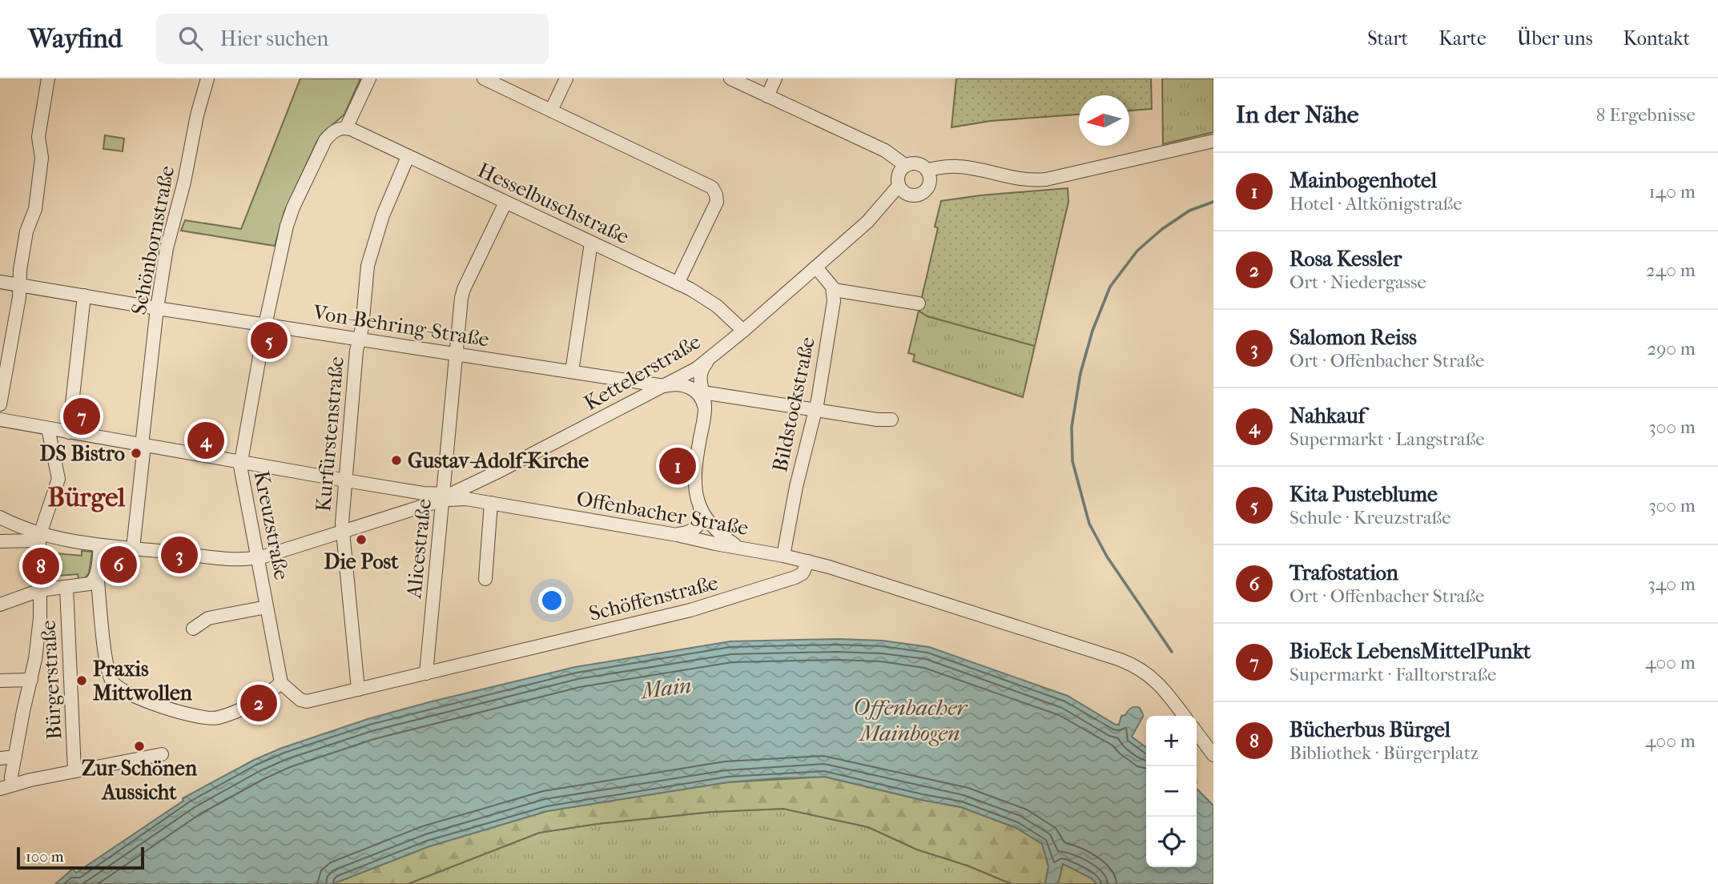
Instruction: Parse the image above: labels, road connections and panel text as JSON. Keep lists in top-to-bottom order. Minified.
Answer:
{"streets":{"street":["Hesselbuschstraße","Schönbornstraße","Von-Behring-Straße","Kettelerstraße","Bildstockstraße","Kurfürstenstraße","Offenbacher Straße","Kreuzstraße","Alicestraße","Schöffenstraße","Bürgerstraße"]},"crossings":[["Hesselbuschstraße","Kettelerstraße"],["Hesselbuschstraße","Kurfürstenstraße"],["Hesselbuschstraße","Kreuzstraße"],["Hesselbuschstraße","Alicestraße"],["Schönbornstraße","Von-Behring-Straße"],["Schönbornstraße","Offenbacher Straße"],["Von-Behring-Straße","Kettelerstraße"],["Von-Behring-Straße","Bildstockstraße"],["Von-Behring-Straße","Kurfürstenstraße"],["Von-Behring-Straße","Kreuzstraße"],["Von-Behring-Straße","Alicestraße"],["Kettelerstraße","Offenbacher Straße"],["Kettelerstraße","Alicestraße"],["Bildstockstraße","Offenbacher Straße"],["Kurfürstenstraße","Offenbacher Straße"],["Kurfürstenstraße","Schöffenstraße"],["Offenbacher Straße","Kreuzstraße"],["Offenbacher Straße","Alicestraße"],["Offenbacher Straße","Schöffenstraße"],["Kreuzstraße","Schöffenstraße"],["Alicestraße","Schöffenstraße"]],"districts":["Bürgel"],"water":["Main","Offenbacher Mainbogen"],"places":["DS Bistro","Gustav-Adolf-Kirche","Die Post","Praxis Mittwollen","Zur Schönen Aussicht"],"scale_bar":"100 m","north":"left","page":{"header":"Wayfind","search":"Hier suchen","nav":["Start","Karte","Über uns","Kontakt"],"heading":["In der Nähe","8 Ergebnisse"],"list":[{"mark":"1","name":"Mainbogenhotel","note":"Hotel · Altkönigstraße","value":"140 m"},{"mark":"2","name":"Rosa Kessler","note":"Ort · Niedergasse","value":"240 m"},{"mark":"3","name":"Salomon Reiss","note":"Ort · Offenbacher Straße","value":"290 m"},{"mark":"4","name":"Nahkauf","note":"Supermarkt · Langstraße","value":"300 m"},{"mark":"5","name":"Kita Pusteblume","note":"Schule · Kreuzstraße","value":"300 m"},{"mark":"6","name":"Trafostation","note":"Ort · Offenbacher Straße","value":"340 m"},{"mark":"7","name":"BioEck LebensMittelPunkt","note":"Supermarkt · Falltorstraße","value":"400 m"},{"mark":"8","name":"Bücherbus Bürgel","note":"Bibliothek · Bürgerplatz","value":"400 m"}],"pins":["5","7","4","1","3","6","8","2"],"map_buttons":["+","−"],"scale":"100 m"}}
